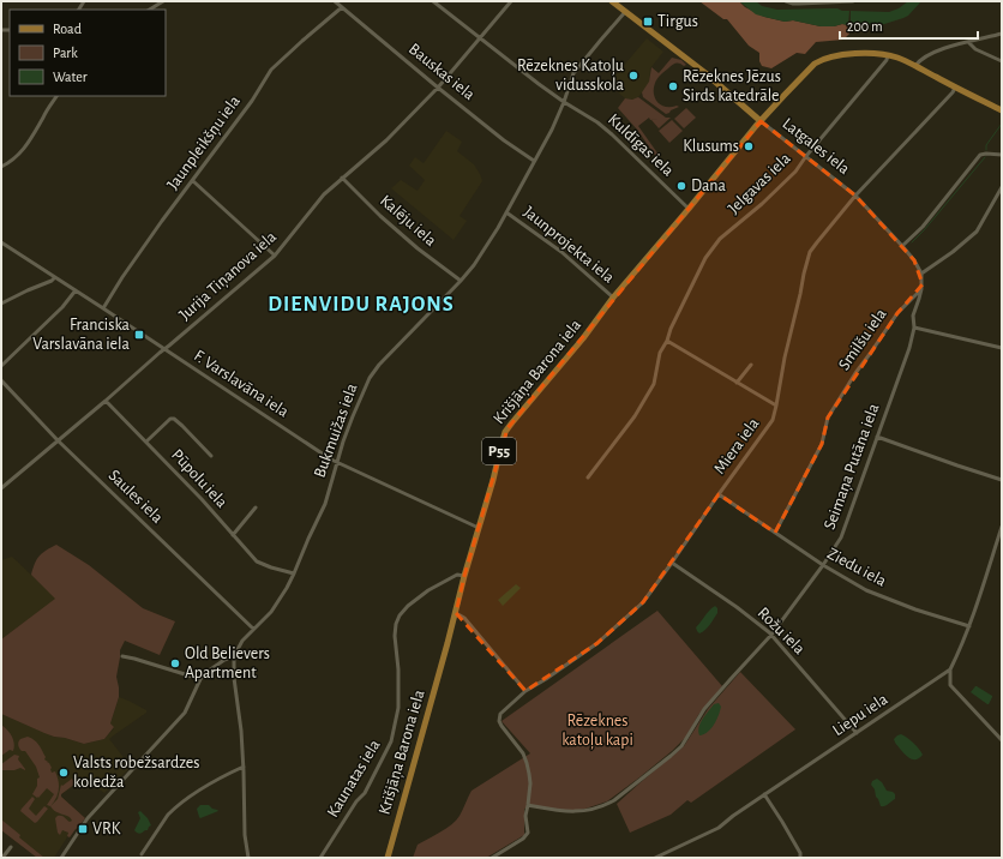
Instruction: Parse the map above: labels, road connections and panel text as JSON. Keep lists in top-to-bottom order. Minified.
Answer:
{"streets":{"main road":["Latgales iela","Krišjāņa Barona iela","P55"],"street":["Bauskas iela","Jaunpleikšņu iela","Kuldīgas iela","Jelgavas iela","Kalēju iela","Jaunprojekta iela","Jurija Tiņanova iela","Smilšu iela","F. Varslavāna iela","Bukmuižas iela","Miera iela","Seimaņa Putāna iela","Pūpolu iela","Saules iela","Ziedu iela","Rožu iela","Liepu iela","Kaunatas iela"]},"crossings":[["Bauskas iela","Jaunpleikšņu iela"],["Bauskas iela","Jurija Tiņanova iela"],["Bauskas iela","Bukmuižas iela"],["Jaunpleikšņu iela","F. Varslavāna iela"],["Kuldīgas iela","Jurija Tiņanova iela"],["Kuldīgas iela","Krišjāņa Barona iela"],["Kuldīgas iela","Bukmuižas iela"],["Latgales iela","Jelgavas iela"],["Latgales iela","Krišjāņa Barona iela"],["Latgales iela","Bukmuižas iela"],["Latgales iela","Miera iela"],["Jelgavas iela","Krišjāņa Barona iela"],["Kalēju iela","Jurija Tiņanova iela"],["Kalēju iela","Bukmuižas iela"],["Jaunprojekta iela","Krišjāņa Barona iela"],["Jaunprojekta iela","Bukmuižas iela"],["Jurija Tiņanova iela","F. Varslavāna iela"],["Jurija Tiņanova iela","Pūpolu iela"],["Jurija Tiņanova iela","Saules iela"],["Smilšu iela","Seimaņa Putāna iela"],["Smilšu iela","Ziedu iela"],["Krišjāņa Barona iela","F. Varslavāna iela"],["Krišjāņa Barona iela","Miera iela"],["Krišjāņa Barona iela","Kaunatas iela"],["F. Varslavāna iela","Bukmuižas iela"],["Bukmuižas iela","Pūpolu iela"],["Bukmuižas iela","Saules iela"],["Miera iela","Seimaņa Putāna iela"],["Miera iela","Ziedu iela"],["Miera iela","Rožu iela"],["Seimaņa Putāna iela","Ziedu iela"],["Seimaņa Putāna iela","Rožu iela"],["Ziedu iela","Liepu iela"],["Rožu iela","Liepu iela"]],"districts":["DIENVIDU RAJONS"],"parks":["Rēzeknes katoļu kapi"],"places":{"transit":["Tirgus","Franciska Varslavāna iela","VRK"],"other":["Rēzeknes Katoļu vidusskola","Rēzeknes Jēzus Sirds katedrāle","Klusums","Dana","Old Believers Apartment","Valsts robežsardzes koledža"]},"legend":["Road","Park","Water"],"scale_bar":"200 m"}
